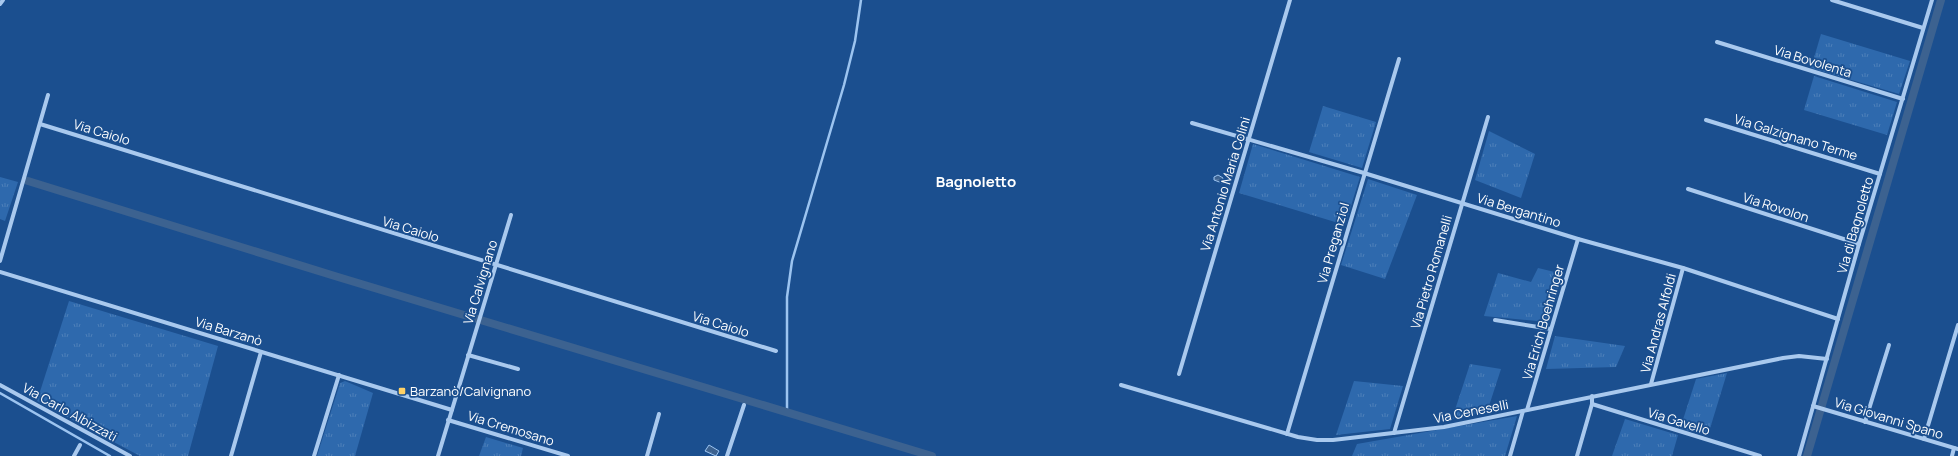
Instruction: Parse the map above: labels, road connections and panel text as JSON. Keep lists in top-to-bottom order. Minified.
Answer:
{"streets":{"street":["Via Bovolenta","Via Caiolo","Via Galzignano Terme","Via Antonio Maria Colini","Via Rovolon","Via Bergantino","Via di Bagnoletto","Via Preganziol","Via Pietro Romanelli","Via Calvignano","Via Erich Boehringer","Via Andras Alfoldi","Via Barzanò","Via Ceneselli","Via Carlo Albizzati","Via Giovanni Spano","Via Gavello","Via Cremosano"]},"crossings":[["Via Bovolenta","Via di Bagnoletto"],["Via Caiolo","Via Calvignano"],["Via Galzignano Terme","Via di Bagnoletto"],["Via Antonio Maria Colini","Via Bergantino"],["Via Rovolon","Via di Bagnoletto"],["Via Bergantino","Via di Bagnoletto"],["Via Bergantino","Via Preganziol"],["Via Bergantino","Via Pietro Romanelli"],["Via Bergantino","Via Erich Boehringer"],["Via Bergantino","Via Andras Alfoldi"],["Via di Bagnoletto","Via Ceneselli"],["Via di Bagnoletto","Via Giovanni Spano"],["Via Preganziol","Via Ceneselli"],["Via Pietro Romanelli","Via Ceneselli"],["Via Calvignano","Via Barzanò"],["Via Calvignano","Via Cremosano"],["Via Erich Boehringer","Via Ceneselli"],["Via Andras Alfoldi","Via Ceneselli"]],"districts":["Bagnoletto"],"places":{"transit":["Barzanò/Calvignano"]}}
